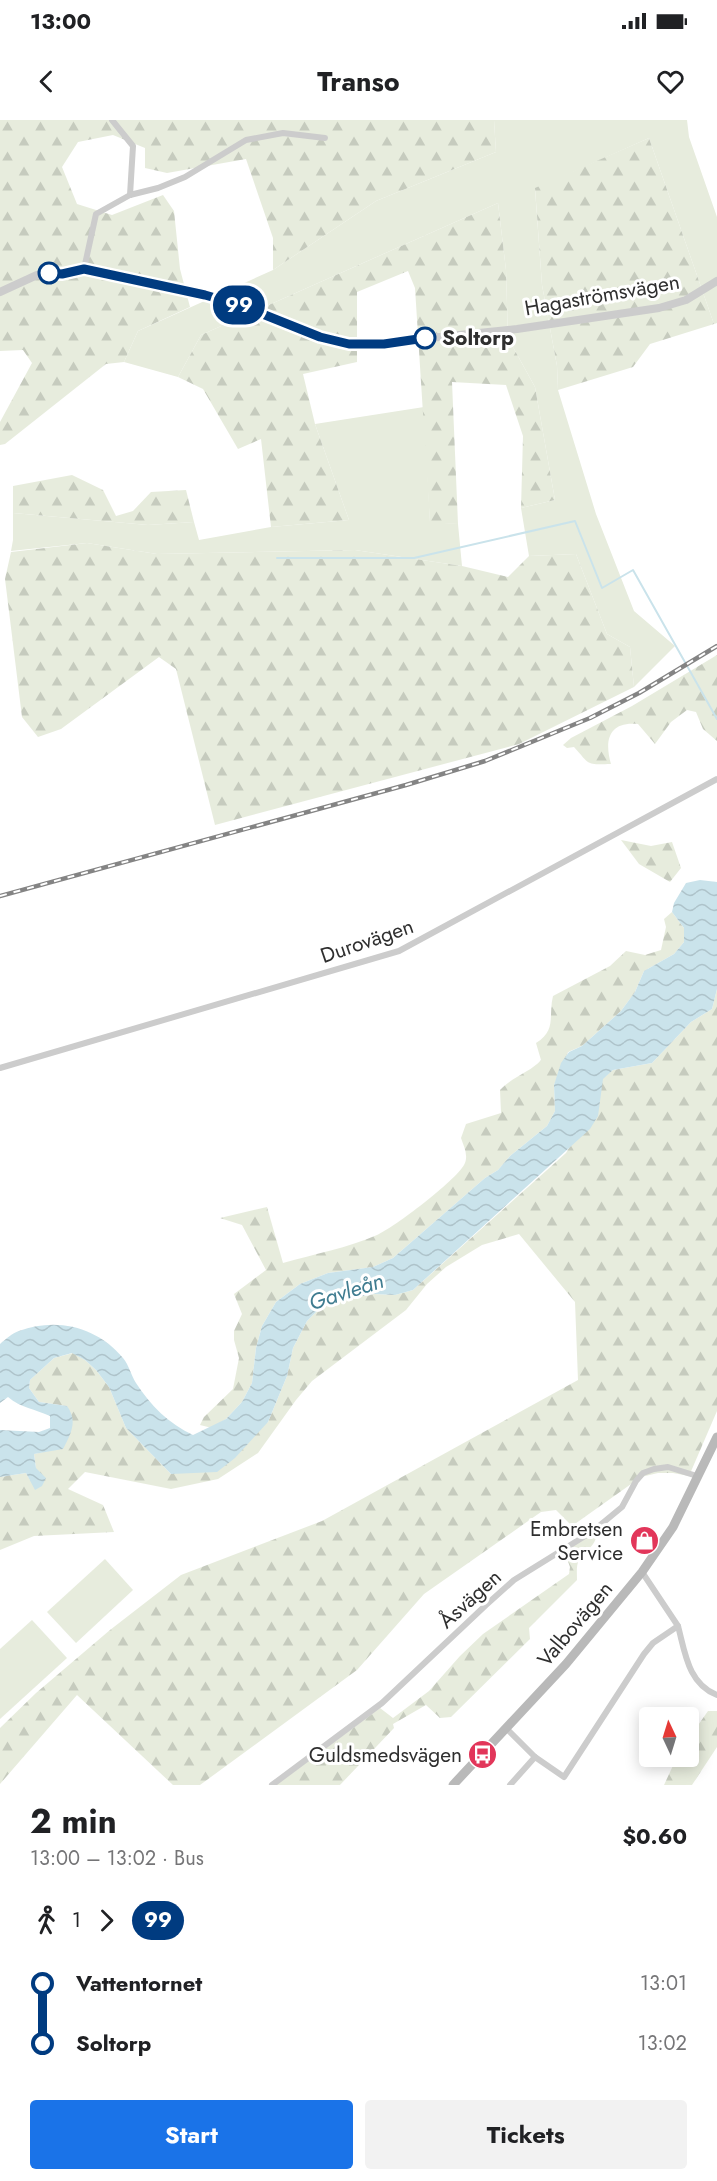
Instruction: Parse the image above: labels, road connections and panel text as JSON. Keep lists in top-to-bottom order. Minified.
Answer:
{"streets":{"main road":["Valbovägen"],"street":["Hagaströmsvägen","Durovägen","Åsvägen"]},"crossings":[["Åsvägen","Valbovägen"]],"water":["Gavleån"],"places":{"other":["Soltorp"],"shop":["Embretsen Service"],"bus stop":["Guldsmedsvägen"]},"lines":["bus line 99"],"north":"top","page":{"status":"13:00","header":"Transo","on_map":"99","heading":["2 min","13:00 – 13:02 · Bus","$0.60"],"legs":["1","99"],"list":[{"name":"Vattentornet","value":"13:01"},{"name":"Soltorp","value":"13:02"}],"buttons":["Start","Tickets"]}}
